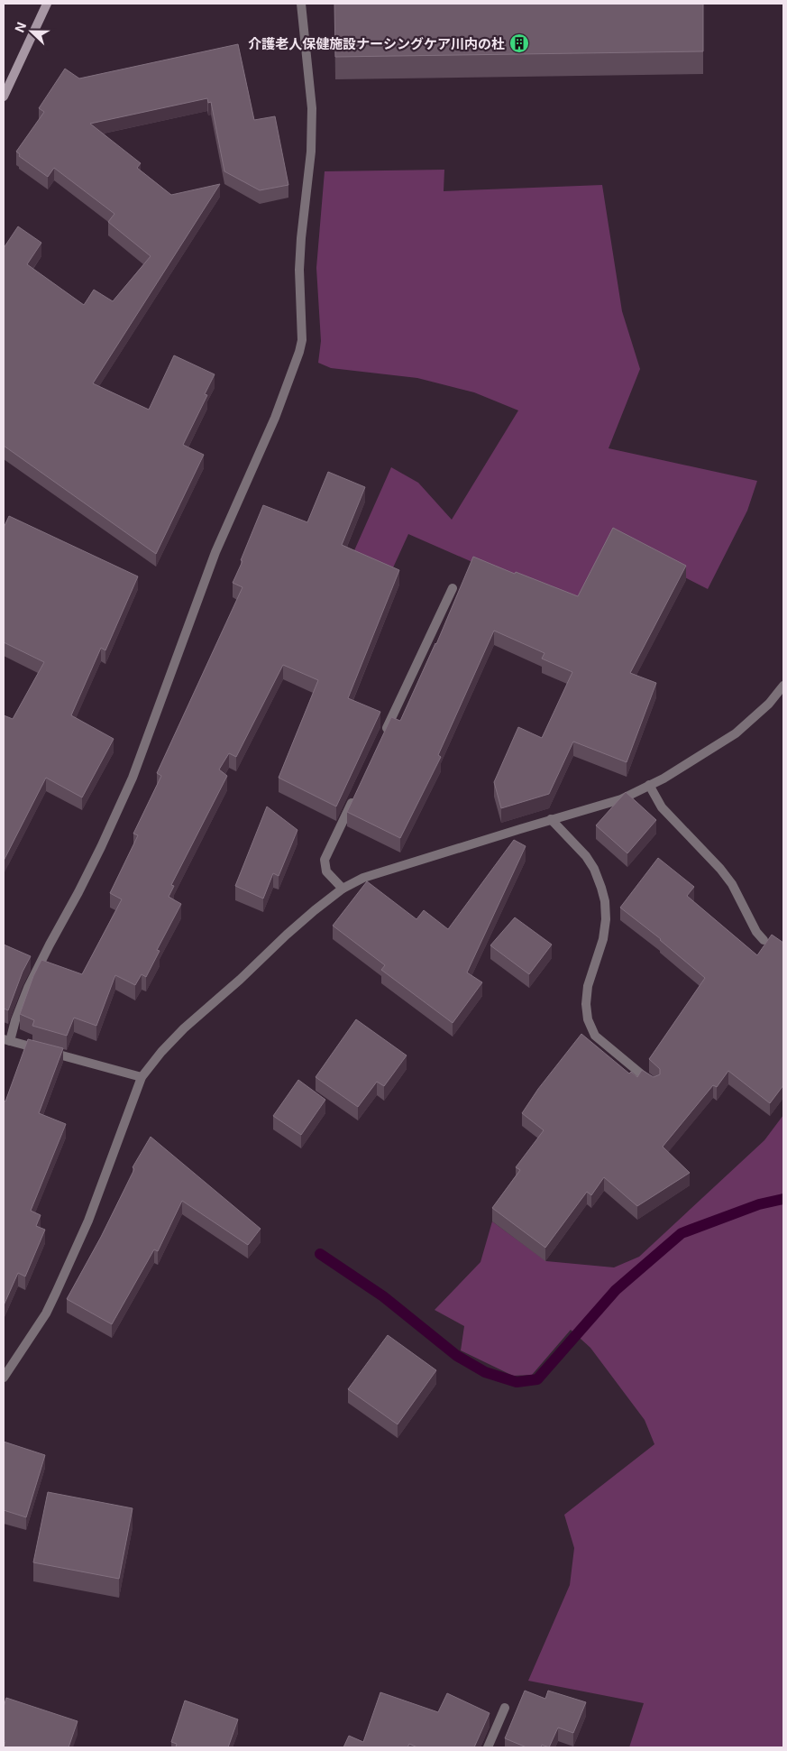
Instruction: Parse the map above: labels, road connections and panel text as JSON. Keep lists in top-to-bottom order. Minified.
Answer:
{"places":{"building":["介護老人保健施設ナーシングケア川内の杜"]},"north":"left"}
